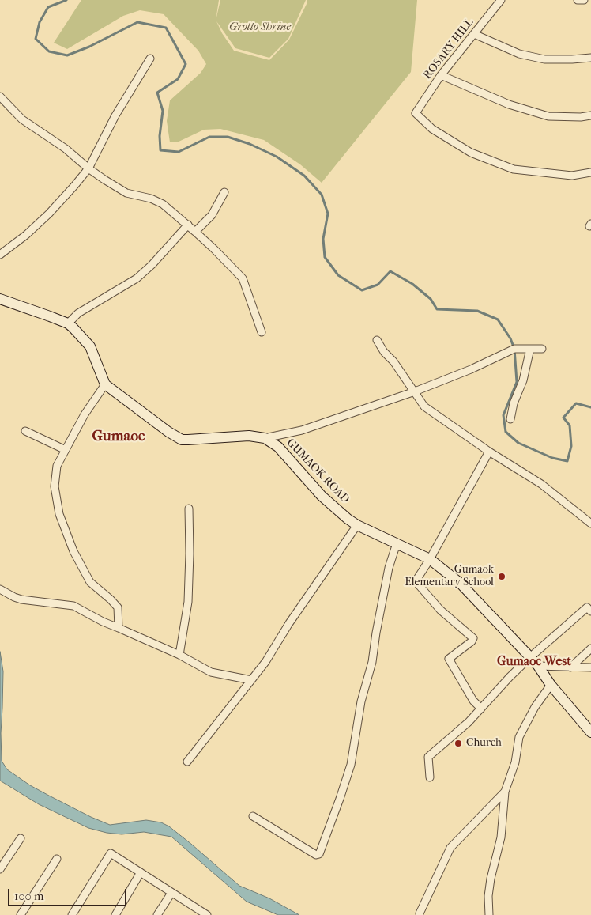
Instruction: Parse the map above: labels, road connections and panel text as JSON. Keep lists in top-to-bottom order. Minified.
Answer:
{"streets":{"street":["ROSARY HILL","GUMAOK ROAD"]},"districts":["Gumaoc","Gumaoc West"],"parks":["Grotto Shrine"],"places":["Gumaok Elementary School","Church"],"scale_bar":"100 m"}
